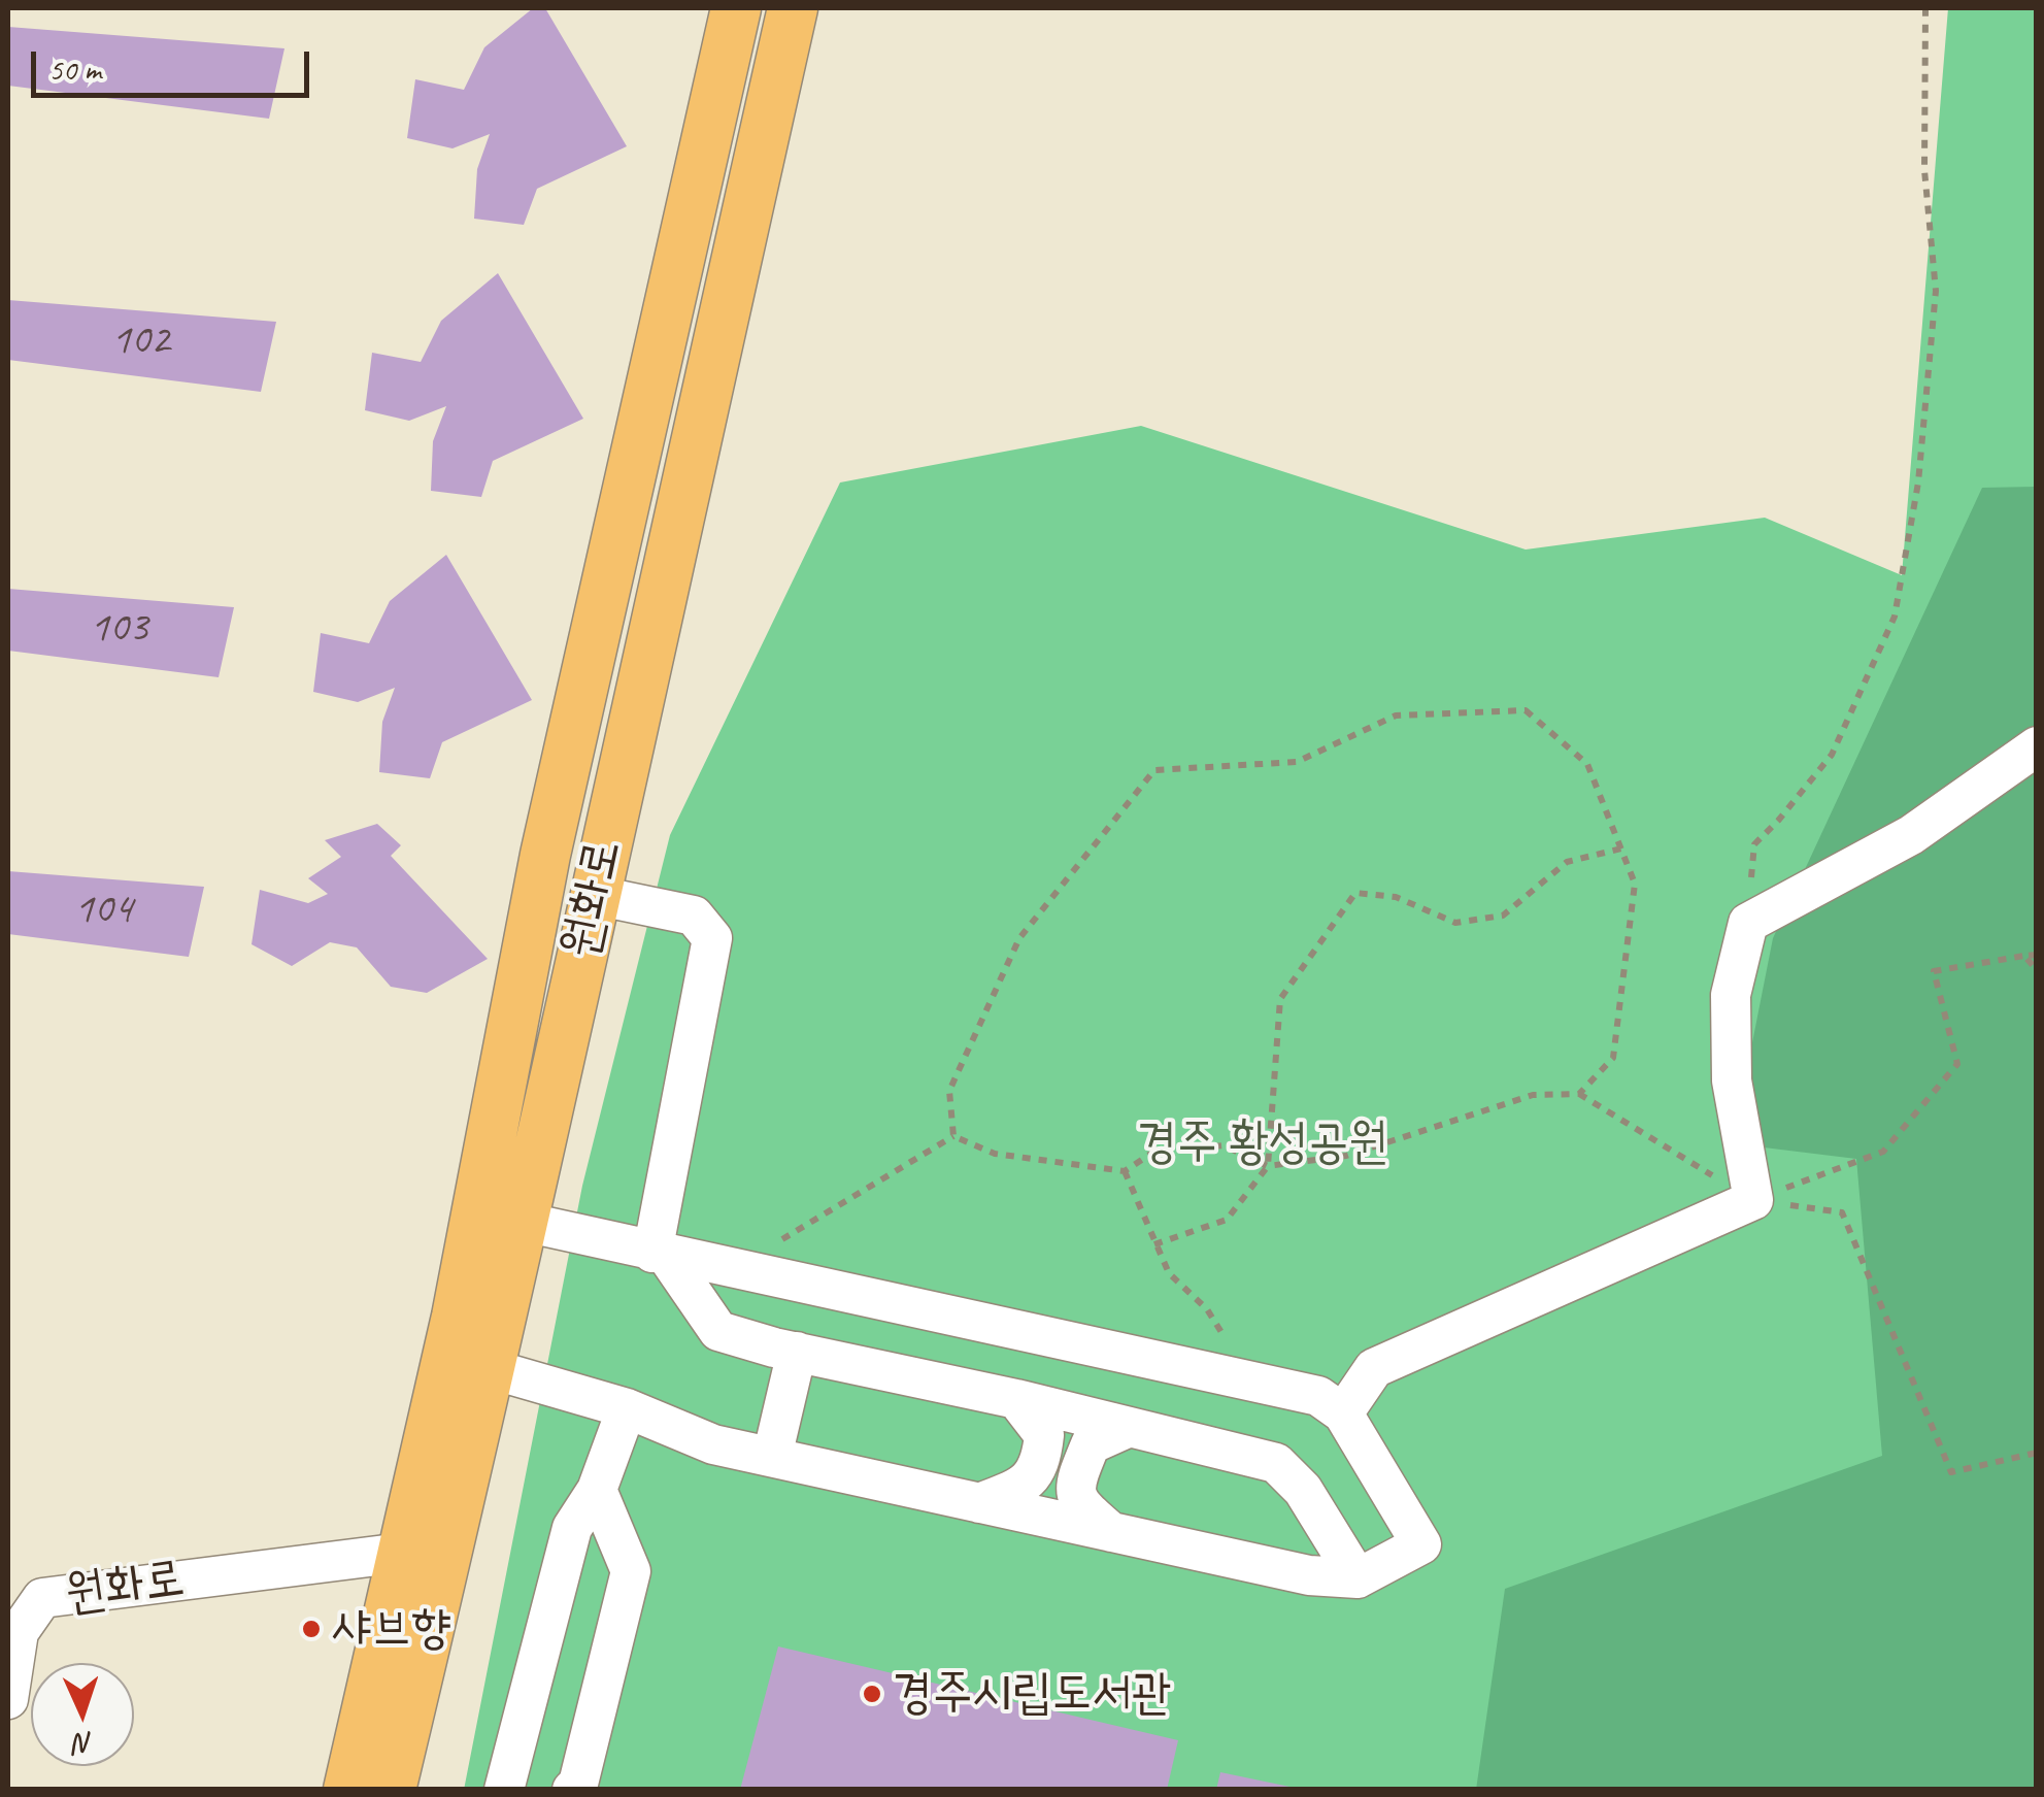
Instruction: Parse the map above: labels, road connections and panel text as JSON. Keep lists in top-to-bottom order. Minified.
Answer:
{"streets":{"main road":["원화로"]},"parks":["경주 황성공원"],"places":["샤브향","경주시립도서관"],"house_numbers":["102","103","104"],"scale_bar":"50 m","north":"bottom"}
